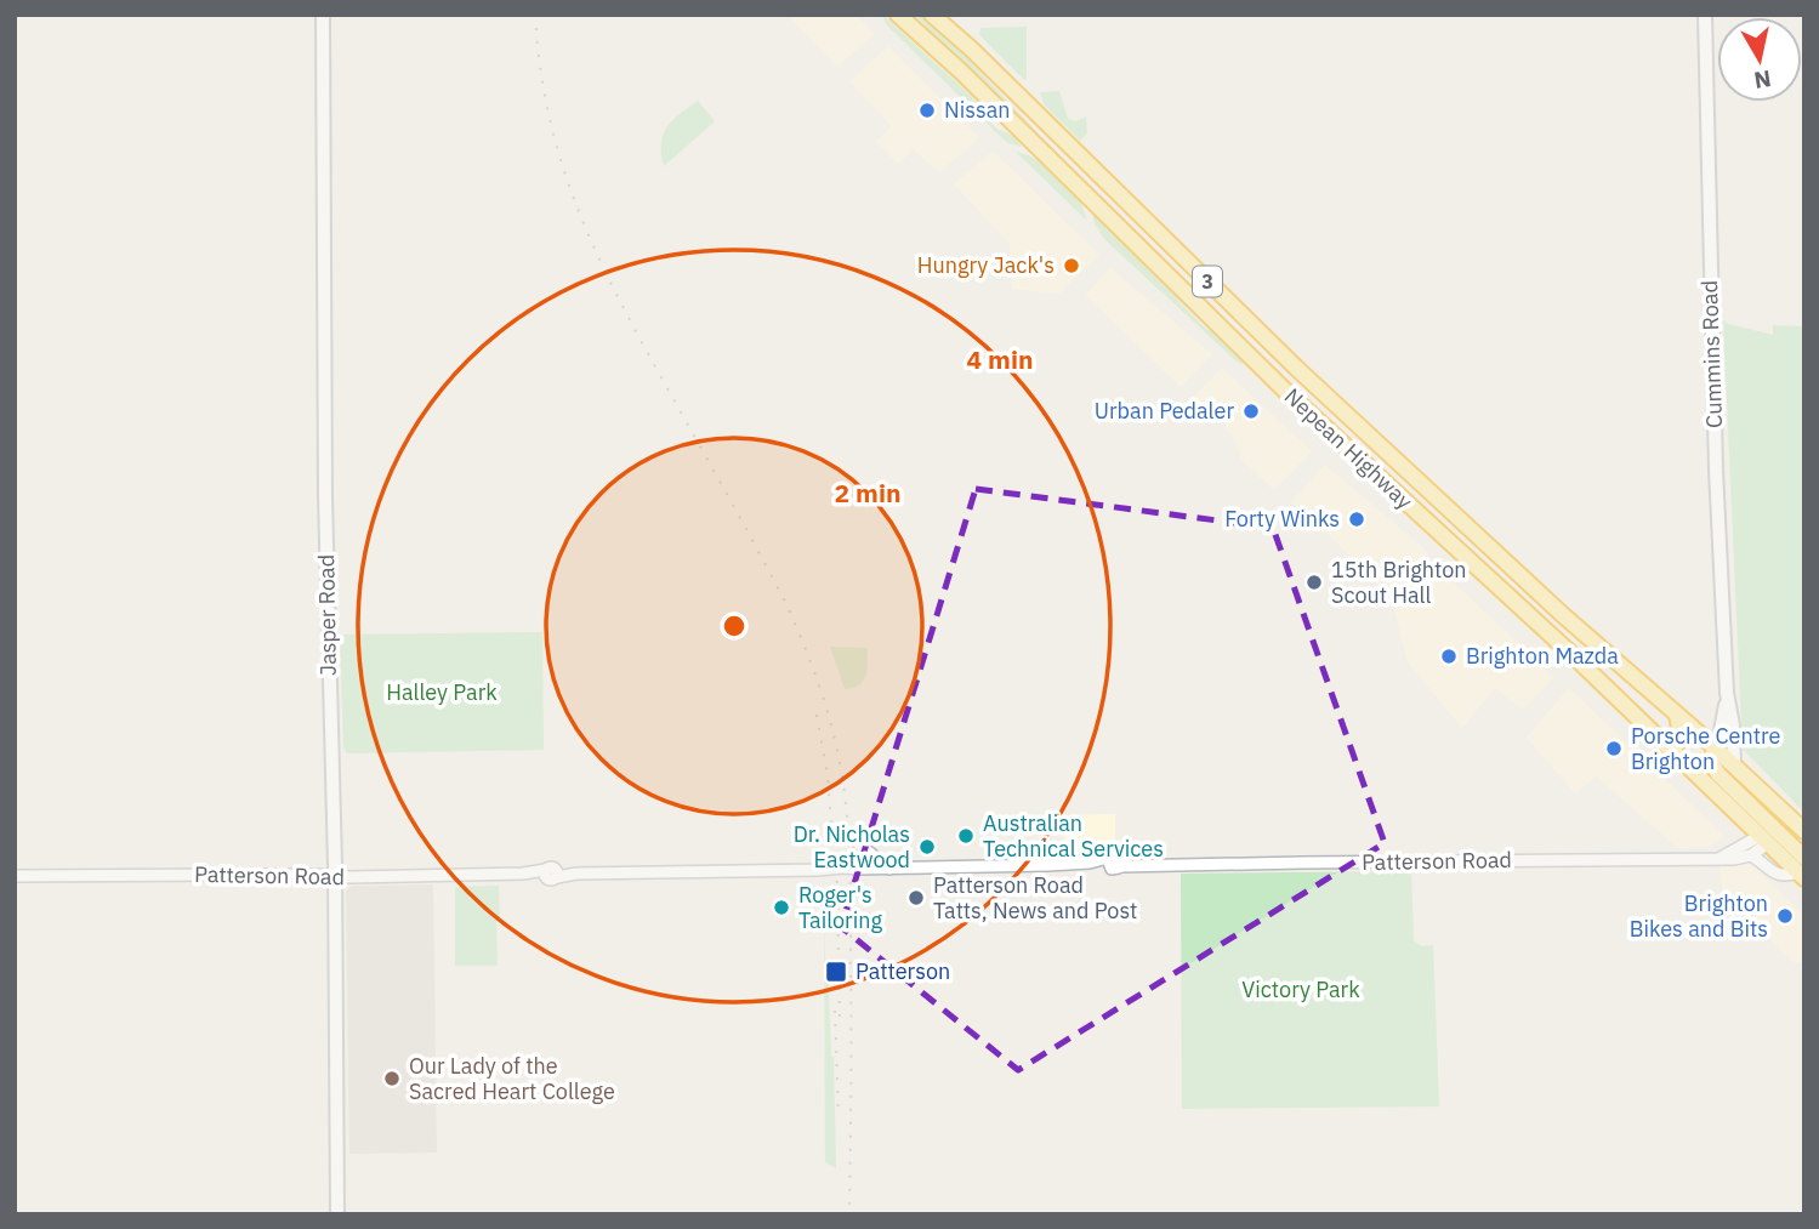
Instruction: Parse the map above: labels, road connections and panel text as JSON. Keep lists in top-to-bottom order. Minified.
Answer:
{"streets":{"highway":["3","Nepean Highway"],"main road":["Cummins Road","Jasper Road"],"street":["Patterson Road"]},"crossings":[["Cummins Road","Nepean Highway"],["Nepean Highway","Patterson Road"],["Jasper Road","Patterson Road"]],"parks":["Halley Park","Victory Park"],"places":{"other":["Nissan","Hungry Jack's","Urban Pedaler","Forty Winks","15th Brighton Scout Hall","Brighton Mazda","Porsche Centre Brighton","Australian Technical Services","Dr. Nicholas Eastwood","Patterson Road Tatts, News and Post","Roger's Tailoring","Brighton Bikes and Bits","Our Lady of the Sacred Heart College"],"transit":["Patterson"]},"north":"bottom","rings":["4 min","2 min"]}
